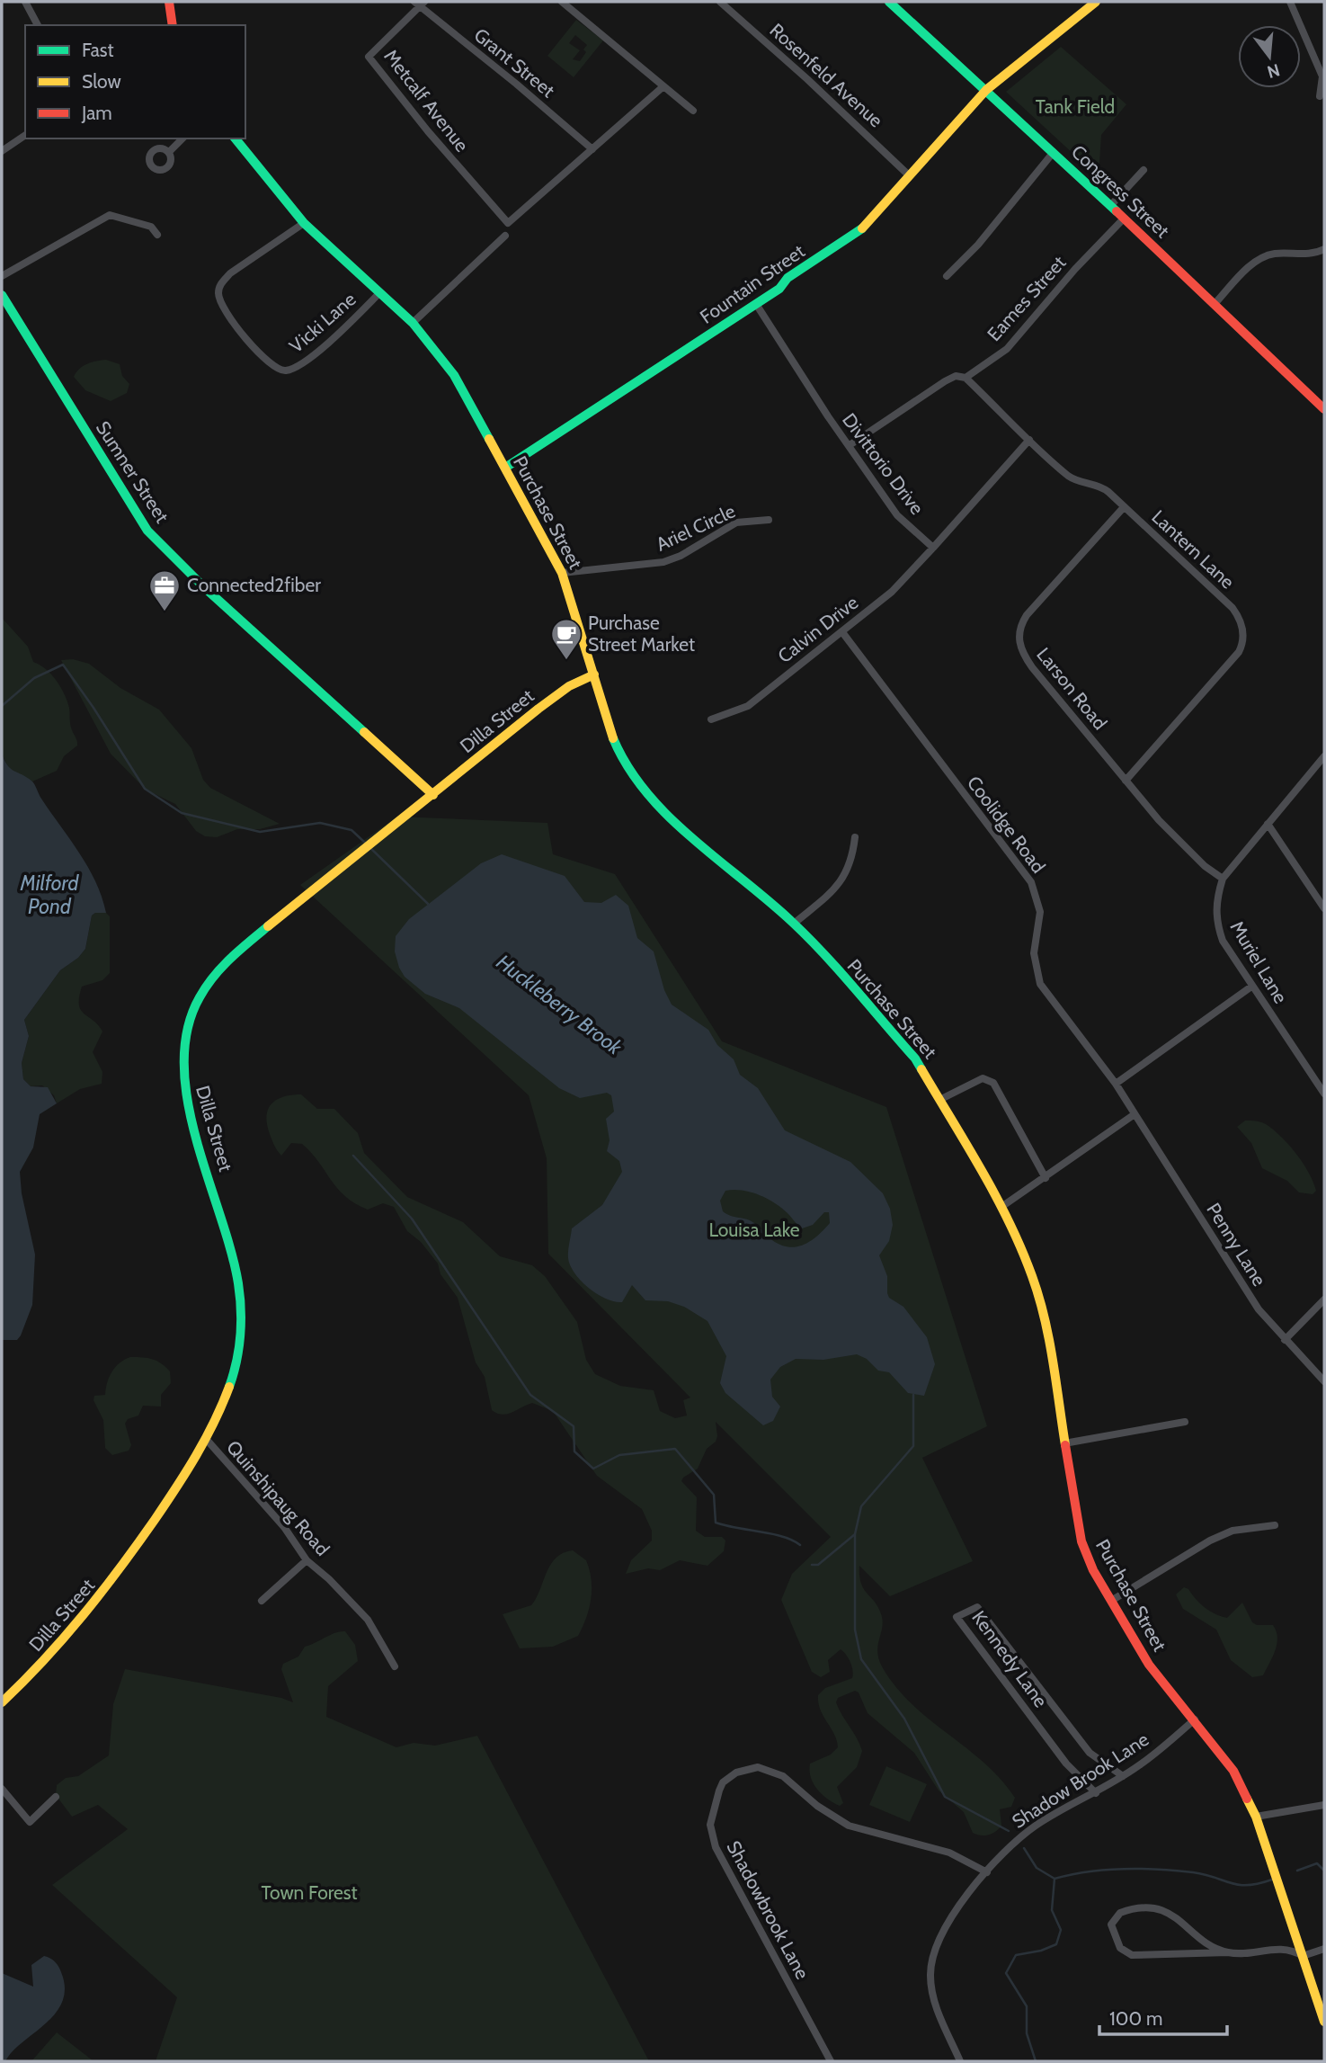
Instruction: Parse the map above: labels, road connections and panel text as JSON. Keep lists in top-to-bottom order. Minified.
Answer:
{"streets":{"main road":["Congress Street","Fountain Street","Sumner Street","Purchase Street","Dilla Street"],"street":["Grant Street","Rosenfeld Avenue","Metcalf Avenue","Eames Street","Vicki Lane","Divittorio Drive","Ariel Circle","Lantern Lane","Calvin Drive","Larson Road","Coolidge Road","Muriel Lane","Penny Lane","Quinshipaug Road","Kennedy Lane","Shadow Brook Lane","Shadowbrook Lane"]},"crossings":[["Grant Street","Metcalf Avenue"],["Rosenfeld Avenue","Fountain Street"],["Congress Street","Fountain Street"],["Congress Street","Eames Street"],["Fountain Street","Divittorio Drive"],["Fountain Street","Purchase Street"],["Eames Street","Divittorio Drive"],["Eames Street","Lantern Lane"],["Vicki Lane","Purchase Street"],["Divittorio Drive","Calvin Drive"],["Sumner Street","Dilla Street"],["Purchase Street","Ariel Circle"],["Purchase Street","Dilla Street"],["Purchase Street","Shadow Brook Lane"],["Lantern Lane","Larson Road"],["Calvin Drive","Coolidge Road"],["Larson Road","Muriel Lane"],["Dilla Street","Quinshipaug Road"],["Coolidge Road","Penny Lane"],["Kennedy Lane","Shadow Brook Lane"],["Shadow Brook Lane","Shadowbrook Lane"]],"water":["Milford Pond","Huckleberry Brook"],"parks":["Tank Field","Louisa Lake","Town Forest"],"places":{"office":["Connected2fiber"],"cafe":["Purchase Street Market"]},"legend":["Fast","Slow","Jam"],"scale_bar":"100 m","north":"bottom"}
